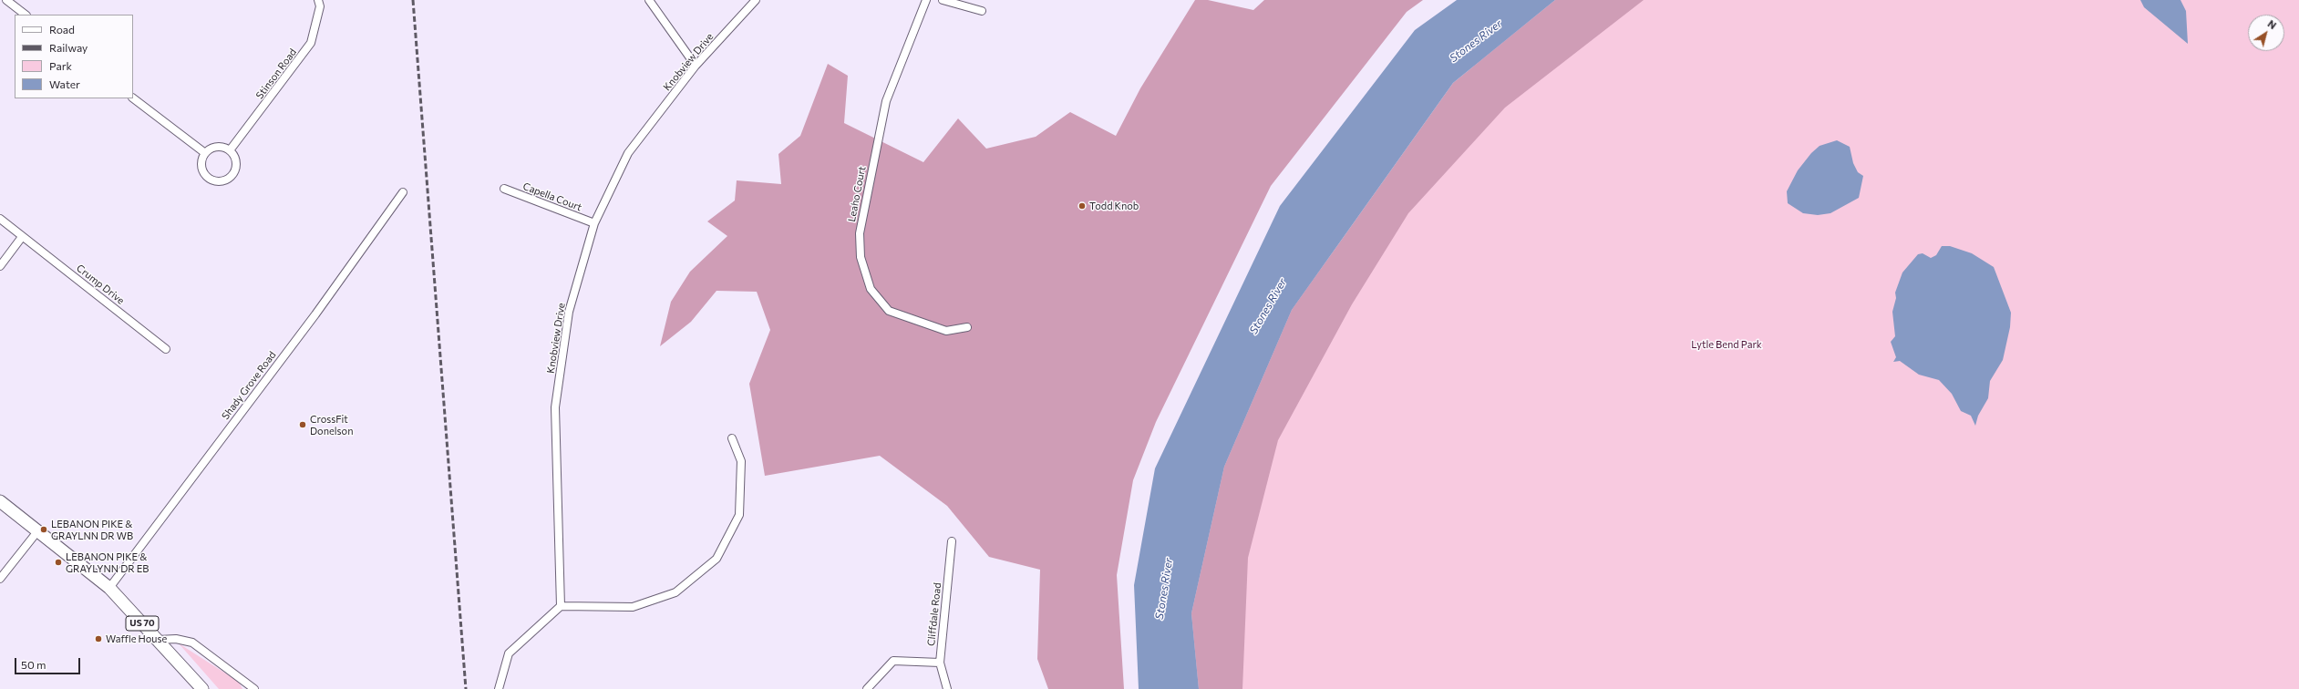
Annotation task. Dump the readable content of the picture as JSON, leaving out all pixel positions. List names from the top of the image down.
{
  "streets": {
    "main road": ["US 70"],
    "street": [
      "Knobview Drive",
      "Stinson Road",
      "Leaho Court",
      "Capella Court",
      "Crump Drive",
      "Shady Grove Road",
      "Cliffdale Road"
    ]
  },
  "crossings": [
    ["Knobview Drive", "Capella Court"],
    ["Shady Grove Road", "US 70"]
  ],
  "water": ["Stones River"],
  "parks": ["Lytle Bend Park"],
  "places": [
    "Todd Knob",
    "CrossFit Donelson",
    "LEBANON PIKE & GRAYLNN DR WB",
    "LEBANON PIKE & GRAYLYNN DR EB",
    "Waffle House"
  ],
  "legend": [
    "Road",
    "Railway",
    "Park",
    "Water"
  ],
  "scale_bar": "50 m",
  "north": "top right"
}
